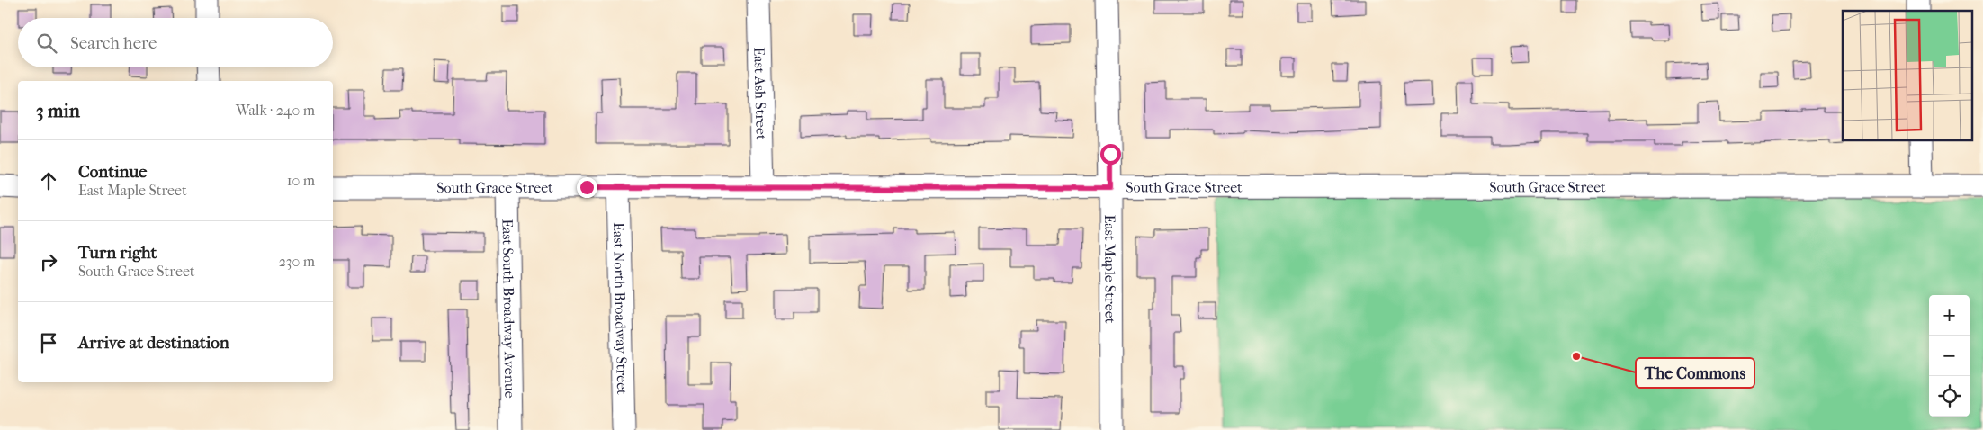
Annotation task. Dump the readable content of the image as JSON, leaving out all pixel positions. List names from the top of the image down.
{
  "streets": {
    "street": [
      "East Ash Street",
      "South Grace Street",
      "East Maple Street",
      "East South Broadway Avenue",
      "East North Broadway Street"
    ]
  },
  "crossings": [
    ["East Ash Street", "South Grace Street"],
    ["South Grace Street", "East Maple Street"],
    ["South Grace Street", "East South Broadway Avenue"],
    ["South Grace Street", "East North Broadway Street"]
  ],
  "places": ["The Commons"],
  "page": {
    "search": "Search here",
    "heading": ["3 min", "Walk · 240 m"],
    "list": [
      ["Continue", "East Maple Street", "10 m"],
      ["Turn right", "South Grace Street", "230 m"],
      "Arrive at destination"
    ],
    "map_buttons": ["+", "−"]
  }
}
